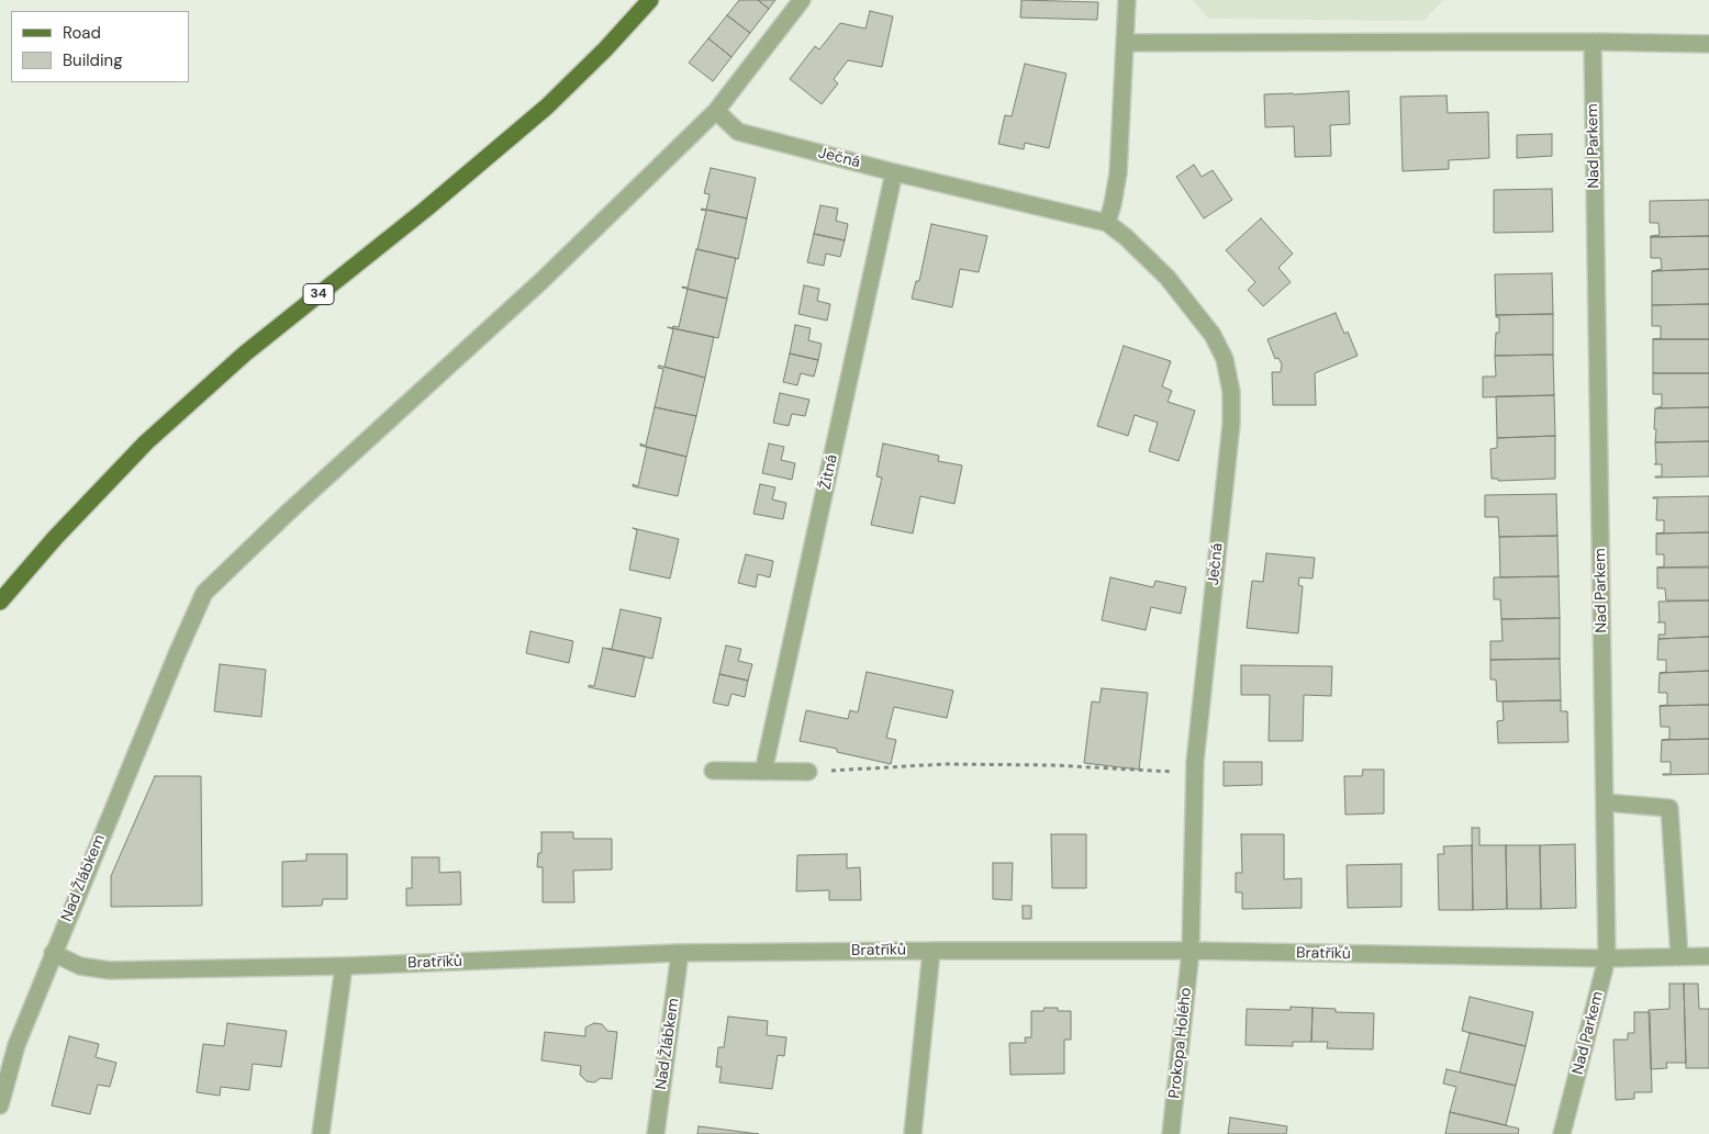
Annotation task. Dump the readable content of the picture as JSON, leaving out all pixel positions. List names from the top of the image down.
{
  "streets": {
    "main road": ["34"],
    "street": [
      "Nad Parkem",
      "Ječná",
      "Žitná",
      "Nad Žlábkem",
      "Bratříků",
      "Prokopa Holého"
    ]
  },
  "crossings": [
    ["Nad Parkem", "Bratříků"],
    ["Ječná", "Žitná"],
    ["Ječná", "Nad Žlábkem"],
    ["Ječná", "Bratříků"],
    ["Ječná", "Prokopa Holého"],
    ["Nad Žlábkem", "Bratříků"],
    ["Bratříků", "Prokopa Holého"]
  ],
  "legend": ["Road", "Building"]
}
